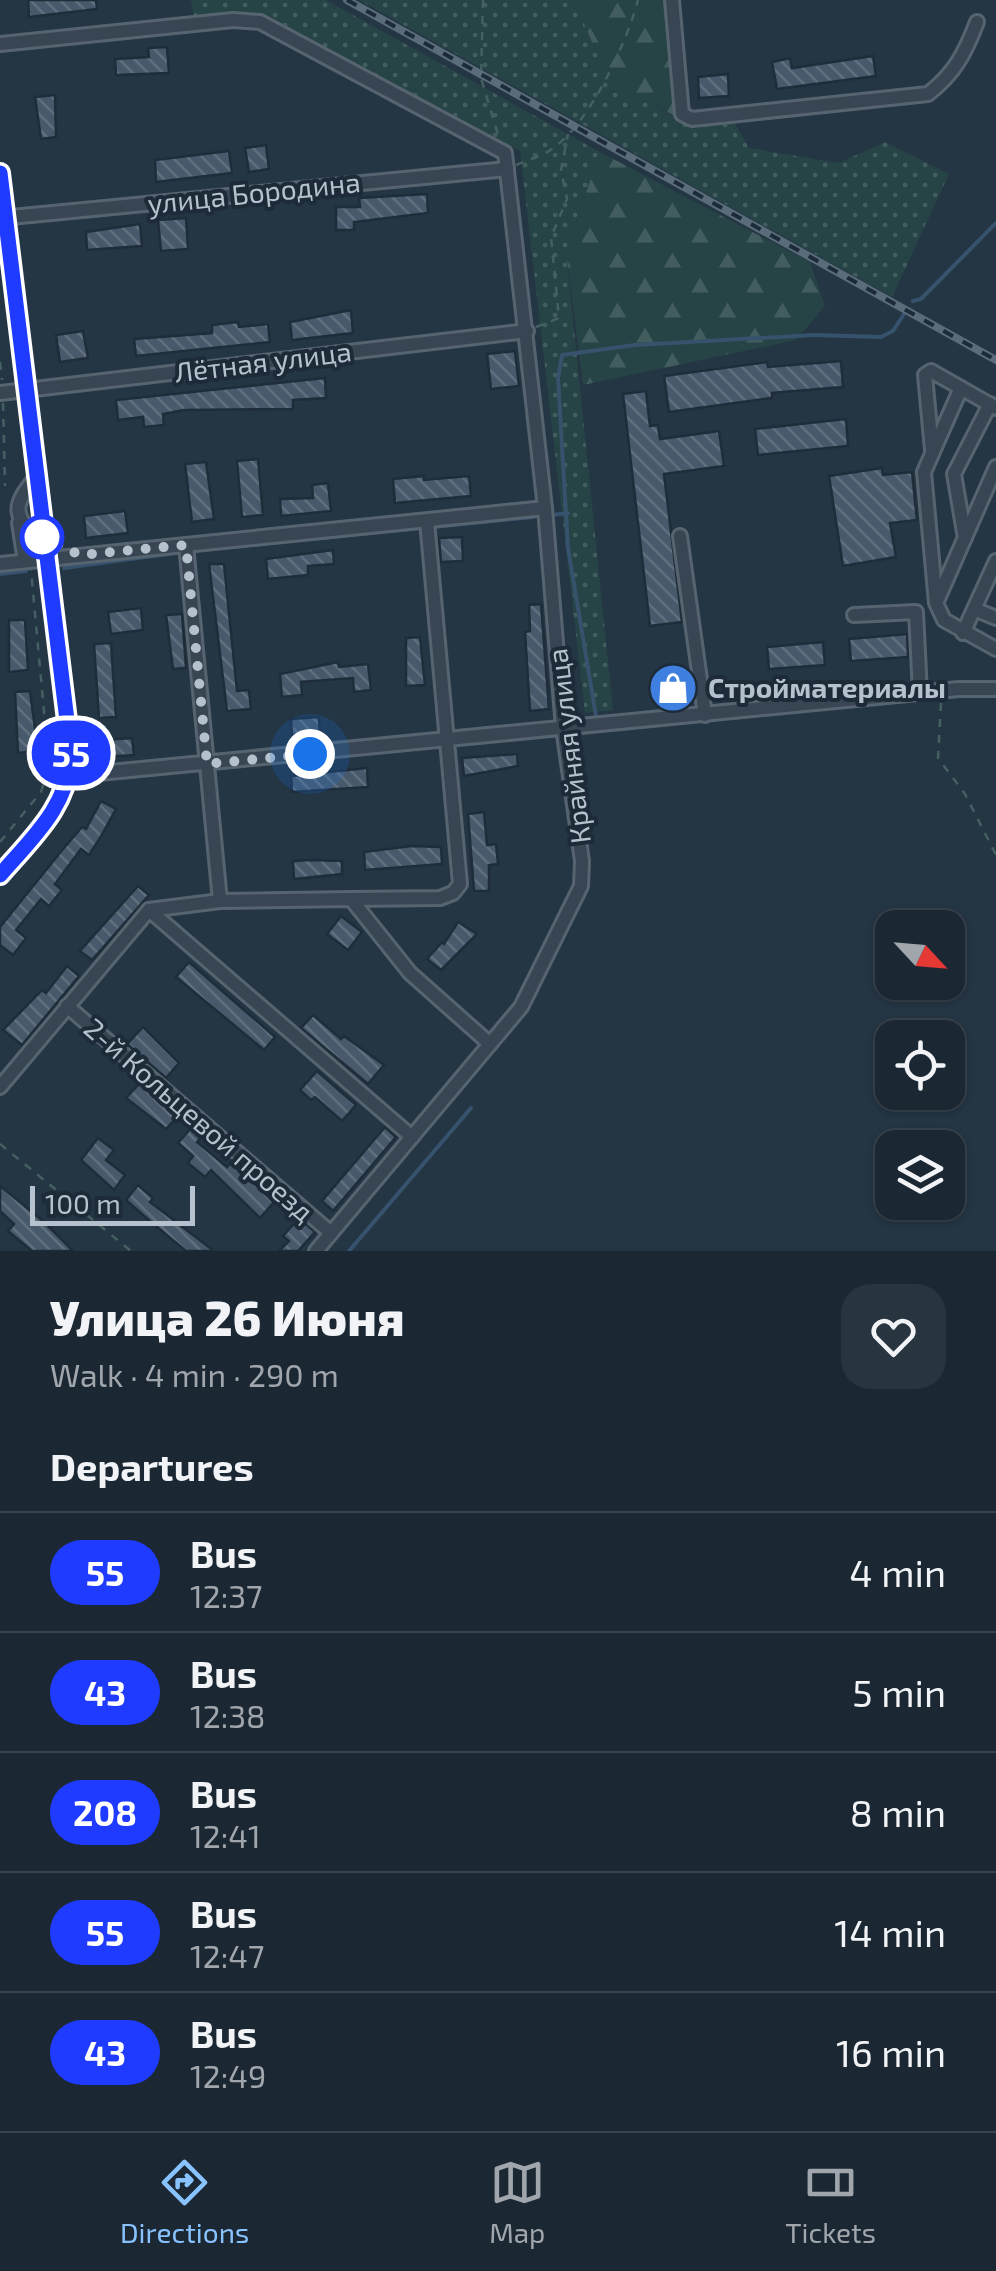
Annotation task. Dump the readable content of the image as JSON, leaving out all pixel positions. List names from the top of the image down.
{
  "streets": {
    "street": [
      "улица Бородина",
      "Лётная улица",
      "Крайняя улица",
      "2-й Кольцевой проезд"
    ]
  },
  "crossings": [
    ["улица Бородина", "Крайняя улица"],
    ["Лётная улица", "Крайняя улица"],
    ["Крайняя улица", "2-й Кольцевой проезд"]
  ],
  "places": {
    "shop": ["Стройматериалы"]
  },
  "lines": ["bus line 55"],
  "scale_bar": "100 m",
  "north": "bottom right",
  "page": {
    "on_map": "55",
    "scale": "100 m",
    "heading": [
      ["Улица 26 Июня", "Walk · 4 min · 290 m"],
      "Departures"
    ],
    "list": [
      {
        "mark": "55",
        "name": "Bus",
        "note": "12:37",
        "value": "4 min"
      },
      {
        "mark": "43",
        "name": "Bus",
        "note": "12:38",
        "value": "5 min"
      },
      {
        "mark": "208",
        "name": "Bus",
        "note": "12:41",
        "value": "8 min"
      },
      {
        "mark": "55",
        "name": "Bus",
        "note": "12:47",
        "value": "14 min"
      },
      {
        "mark": "43",
        "name": "Bus",
        "note": "12:49",
        "value": "16 min"
      }
    ],
    "tabs": ["Directions", "Map", "Tickets"]
  }
}
